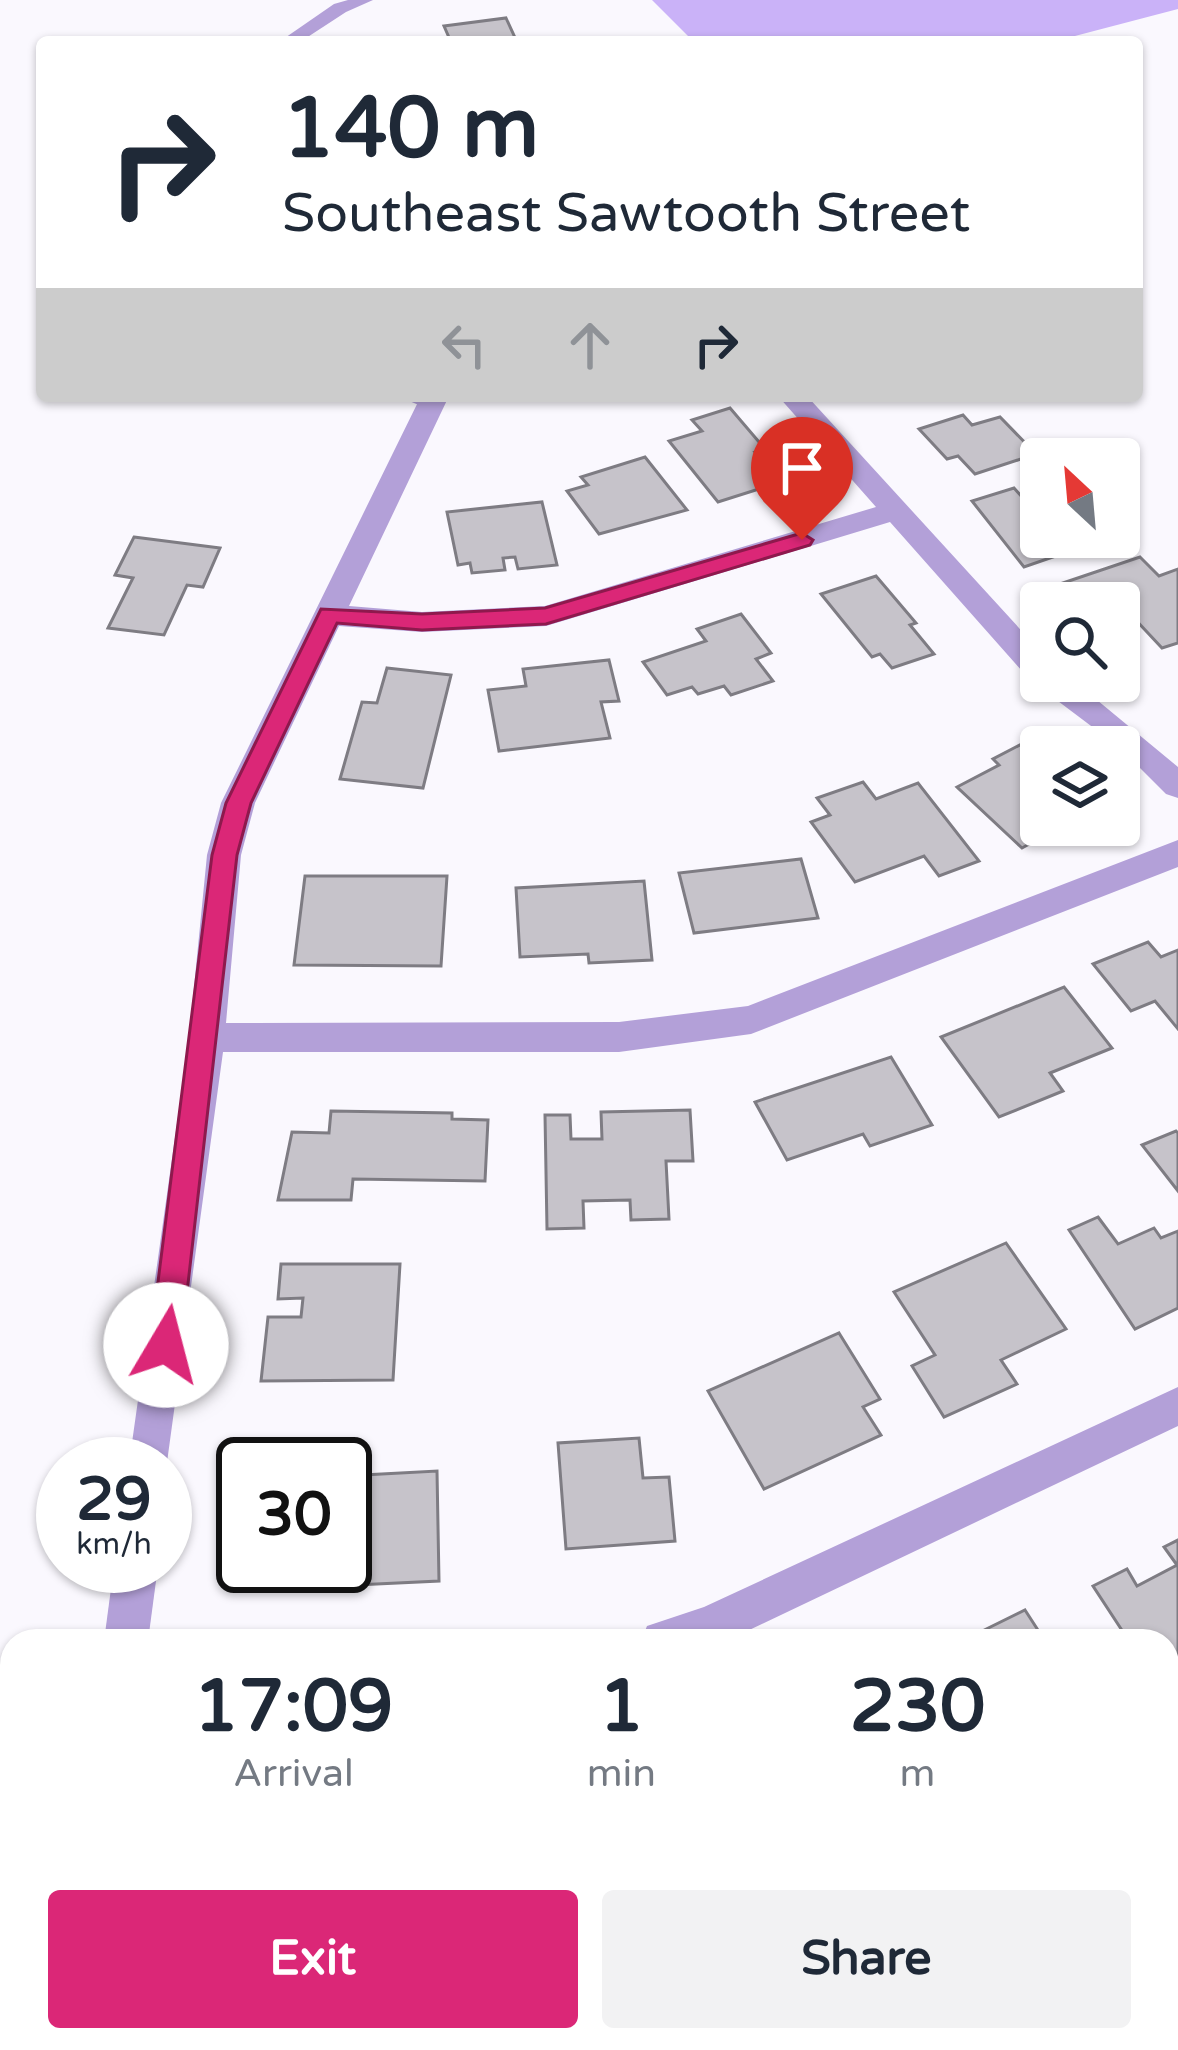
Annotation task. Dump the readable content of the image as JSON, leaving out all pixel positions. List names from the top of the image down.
{
  "north": "top left",
  "page": {
    "turn": ["140 m", "Southeast Sawtooth Street"],
    "speed": "29 km/h",
    "limit": "30",
    "eta": [
      "17:09",
      "Arrival",
      "1",
      "min",
      "230",
      "m"
    ],
    "buttons": ["Exit", "Share"]
  }
}
